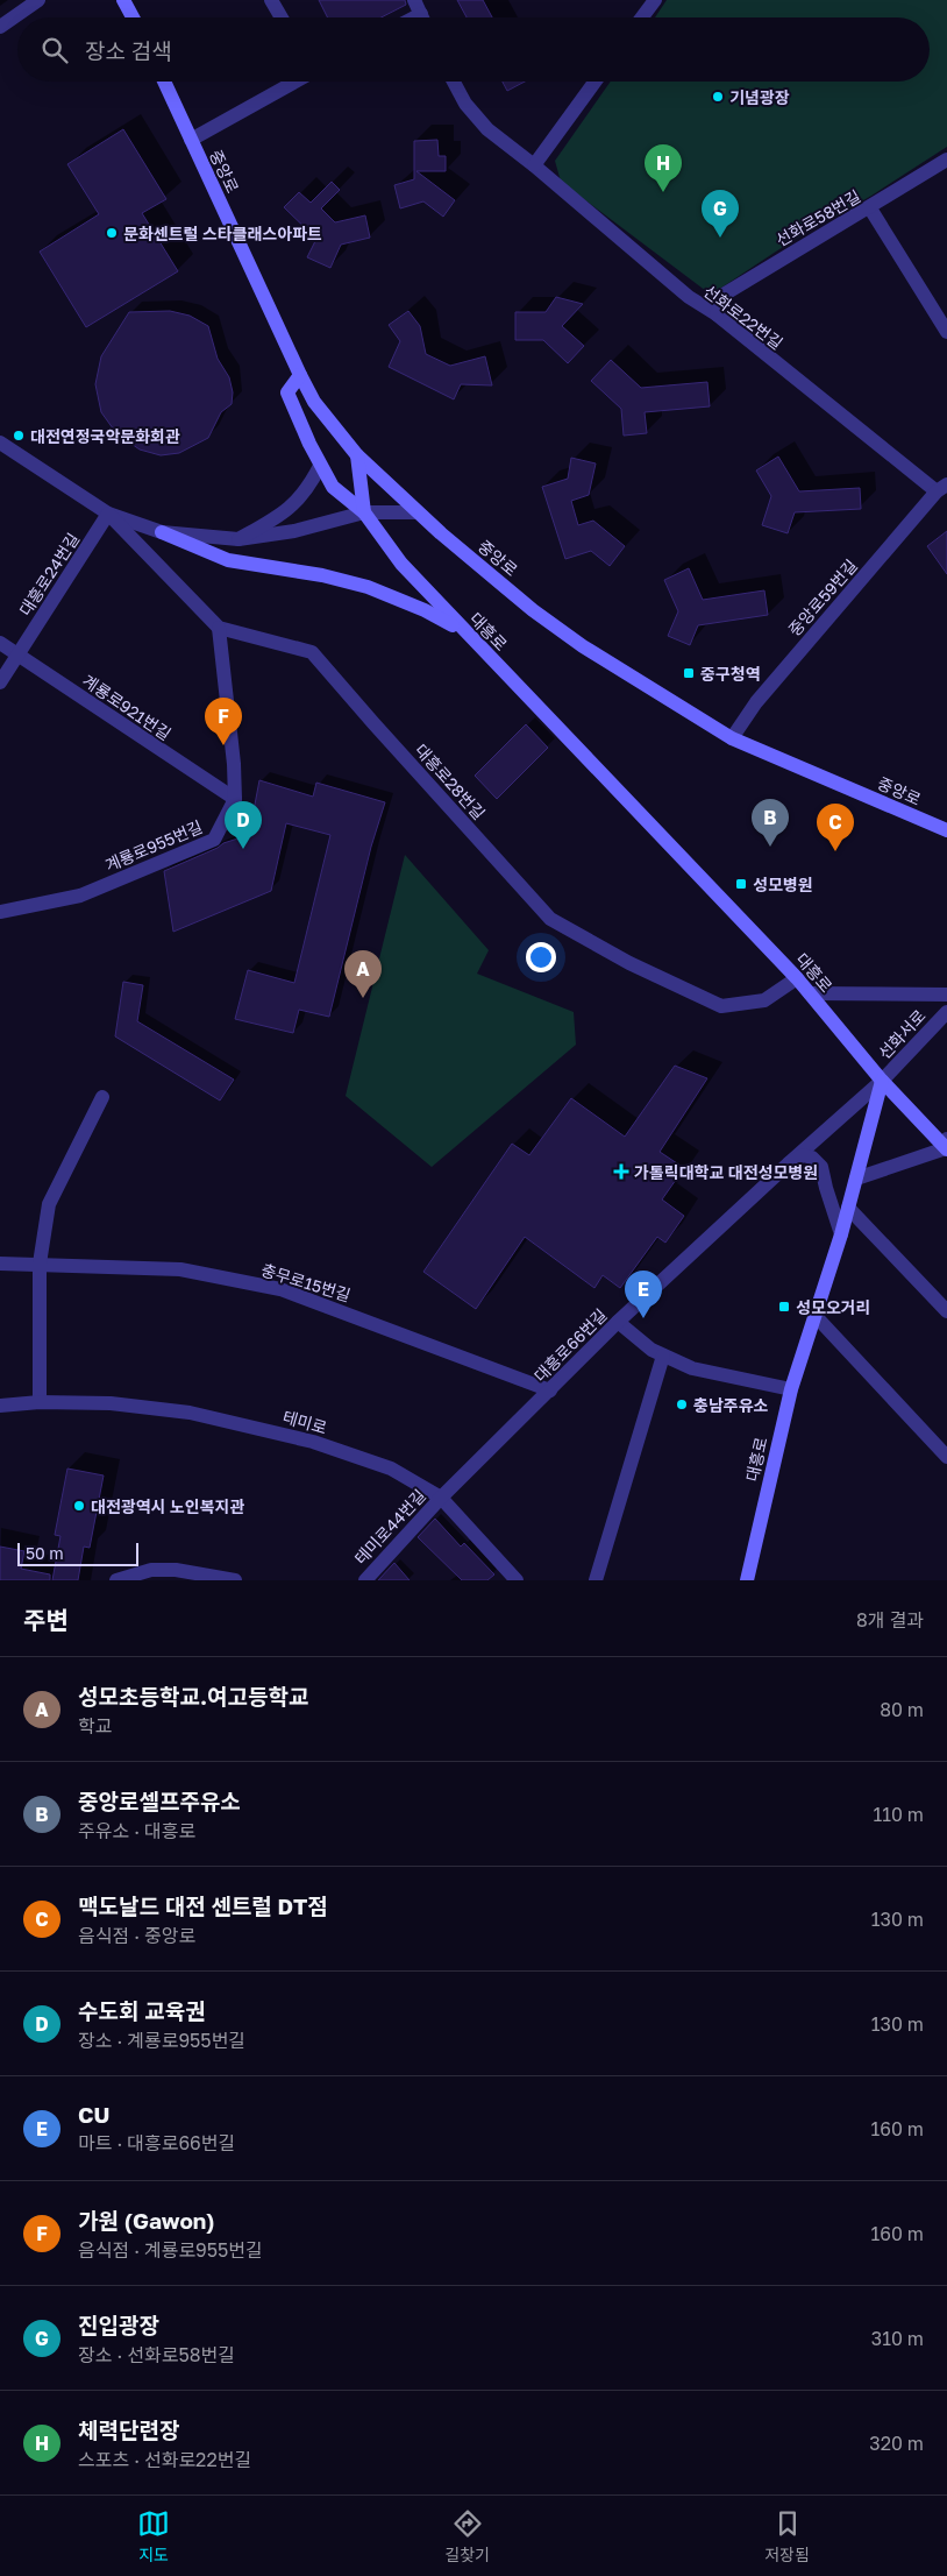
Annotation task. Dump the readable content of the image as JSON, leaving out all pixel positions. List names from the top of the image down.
{
  "streets": {
    "main road": ["중앙로", "대흥로"],
    "street": [
      "선화로58번길",
      "선화로22번길",
      "대흥로24번길",
      "중앙로59번길",
      "계룡로921번길",
      "대흥로28번길",
      "계룡로955번길",
      "선화서로",
      "충무로15번길",
      "대흥로66번길",
      "테미로",
      "테미로44번길"
    ]
  },
  "crossings": [
    ["중앙로", "중앙로59번길"],
    ["중앙로", "대흥로"],
    ["선화로58번길", "선화로22번길"],
    ["선화로22번길", "중앙로59번길"],
    ["대흥로24번길", "계룡로921번길"],
    ["대흥로", "대흥로28번길"],
    ["대흥로", "선화서로"],
    ["대흥로", "대흥로66번길"],
    ["계룡로921번길", "계룡로955번길"],
    ["대흥로28번길", "계룡로955번길"],
    ["선화서로", "대흥로66번길"],
    ["충무로15번길", "대흥로66번길"],
    ["대흥로66번길", "테미로"],
    ["대흥로66번길", "테미로44번길"],
    ["테미로", "테미로44번길"]
  ],
  "places": {
    "other": [
      "기념광장",
      "문화센트럴 스타클래스아파트",
      "대전연정국악문화회관",
      "충남주유소",
      "대전광역시 노인복지관"
    ],
    "transit": ["중구청역", "성모병원", "성모오거리"],
    "health": ["가톨릭대학교 대전성모병원"]
  },
  "scale_bar": "50 m",
  "page": {
    "search": "장소 검색",
    "pins": [
      "H",
      "G",
      "F",
      "B",
      "D",
      "C",
      "A",
      "E"
    ],
    "scale": "50 m",
    "heading": ["주변", "8개 결과"],
    "list": [
      {
        "mark": "A",
        "name": "성모초등학교.여고등학교",
        "note": "학교",
        "value": "80 m"
      },
      {
        "mark": "B",
        "name": "중앙로셀프주유소",
        "note": "주유소 · 대흥로",
        "value": "110 m"
      },
      {
        "mark": "C",
        "name": "맥도날드 대전 센트럴 DT점",
        "note": "음식점 · 중앙로",
        "value": "130 m"
      },
      {
        "mark": "D",
        "name": "수도회 교육권",
        "note": "장소 · 계룡로955번길",
        "value": "130 m"
      },
      {
        "mark": "E",
        "name": "CU",
        "note": "마트 · 대흥로66번길",
        "value": "160 m"
      },
      {
        "mark": "F",
        "name": "가원 (Gawon)",
        "note": "음식점 · 계룡로955번길",
        "value": "160 m"
      },
      {
        "mark": "G",
        "name": "진입광장",
        "note": "장소 · 선화로58번길",
        "value": "310 m"
      },
      {
        "mark": "H",
        "name": "체력단련장",
        "note": "스포츠 · 선화로22번길",
        "value": "320 m"
      }
    ],
    "nav": ["지도", "길찾기", "저장됨"]
  }
}
